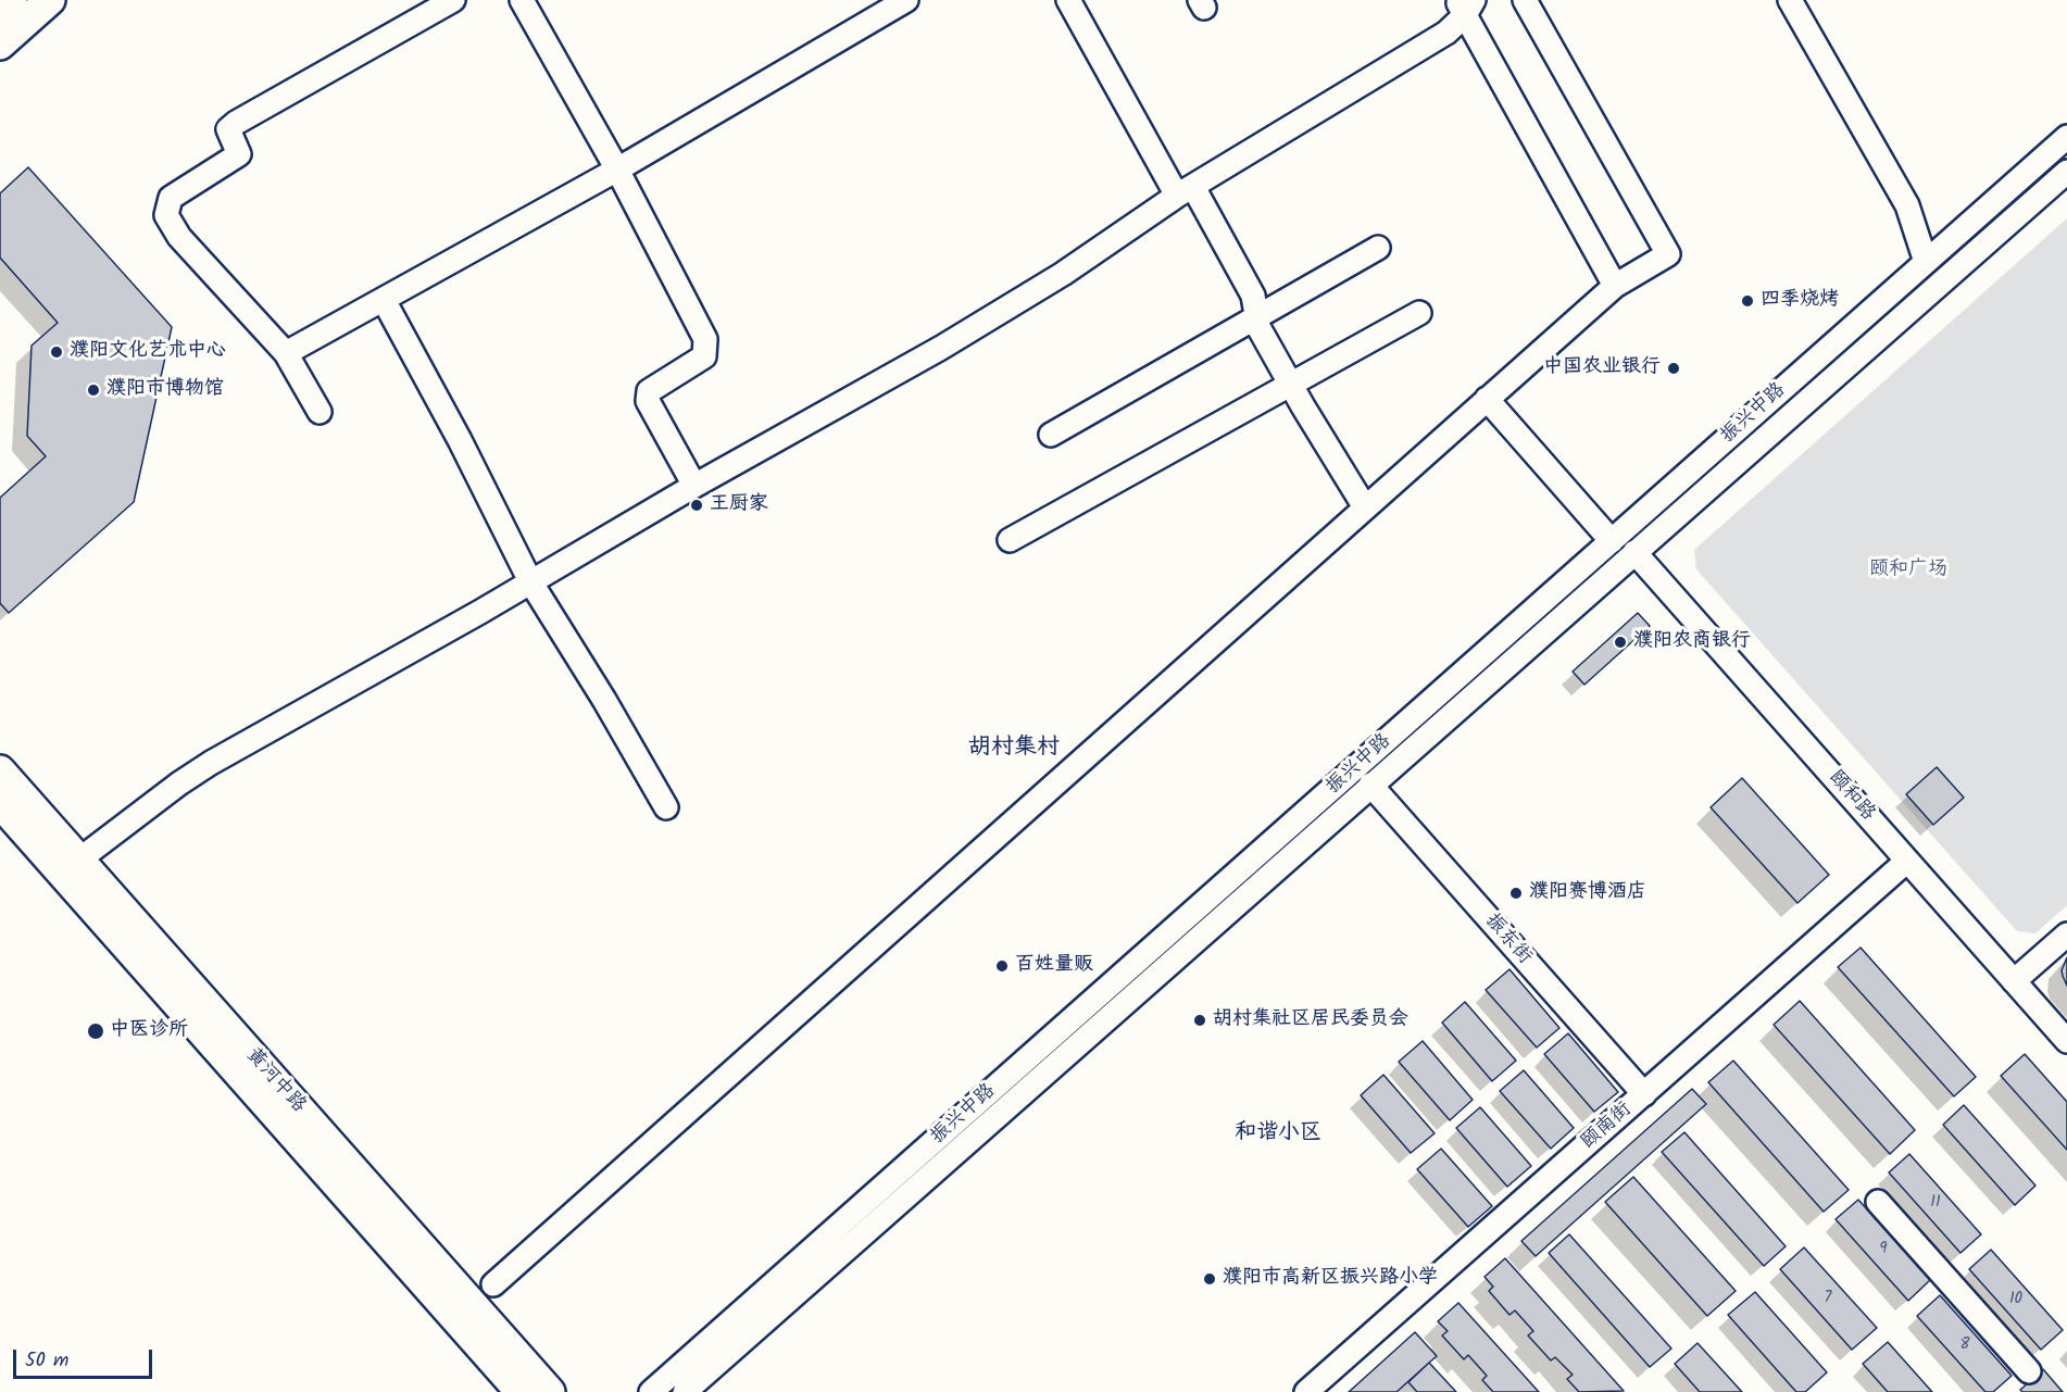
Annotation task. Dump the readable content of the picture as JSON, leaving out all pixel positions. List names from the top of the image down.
{
  "streets": {
    "main road": ["黄河中路"],
    "street": [
      "振兴中路",
      "颐和路",
      "振东街",
      "颐南街"
    ]
  },
  "crossings": [
    ["振兴中路", "颐和路"],
    ["振兴中路", "振东街"],
    ["颐和路", "颐南街"],
    ["振东街", "颐南街"]
  ],
  "districts": ["胡村集村", "和谐小区"],
  "parks": ["颐和广场"],
  "places": [
    "四季烧烤",
    "濮阳文化艺术中心",
    "中国农业银行",
    "濮阳市博物馆",
    "王厨家",
    "濮阳农商银行",
    "濮阳赛博酒店",
    "百姓量贩",
    "胡村集社区居民委员会",
    "中医诊所",
    "濮阳市高新区振兴路小学"
  ],
  "house_numbers": [
    "11",
    "9",
    "7",
    "10",
    "8"
  ],
  "scale_bar": "50 m"
}
